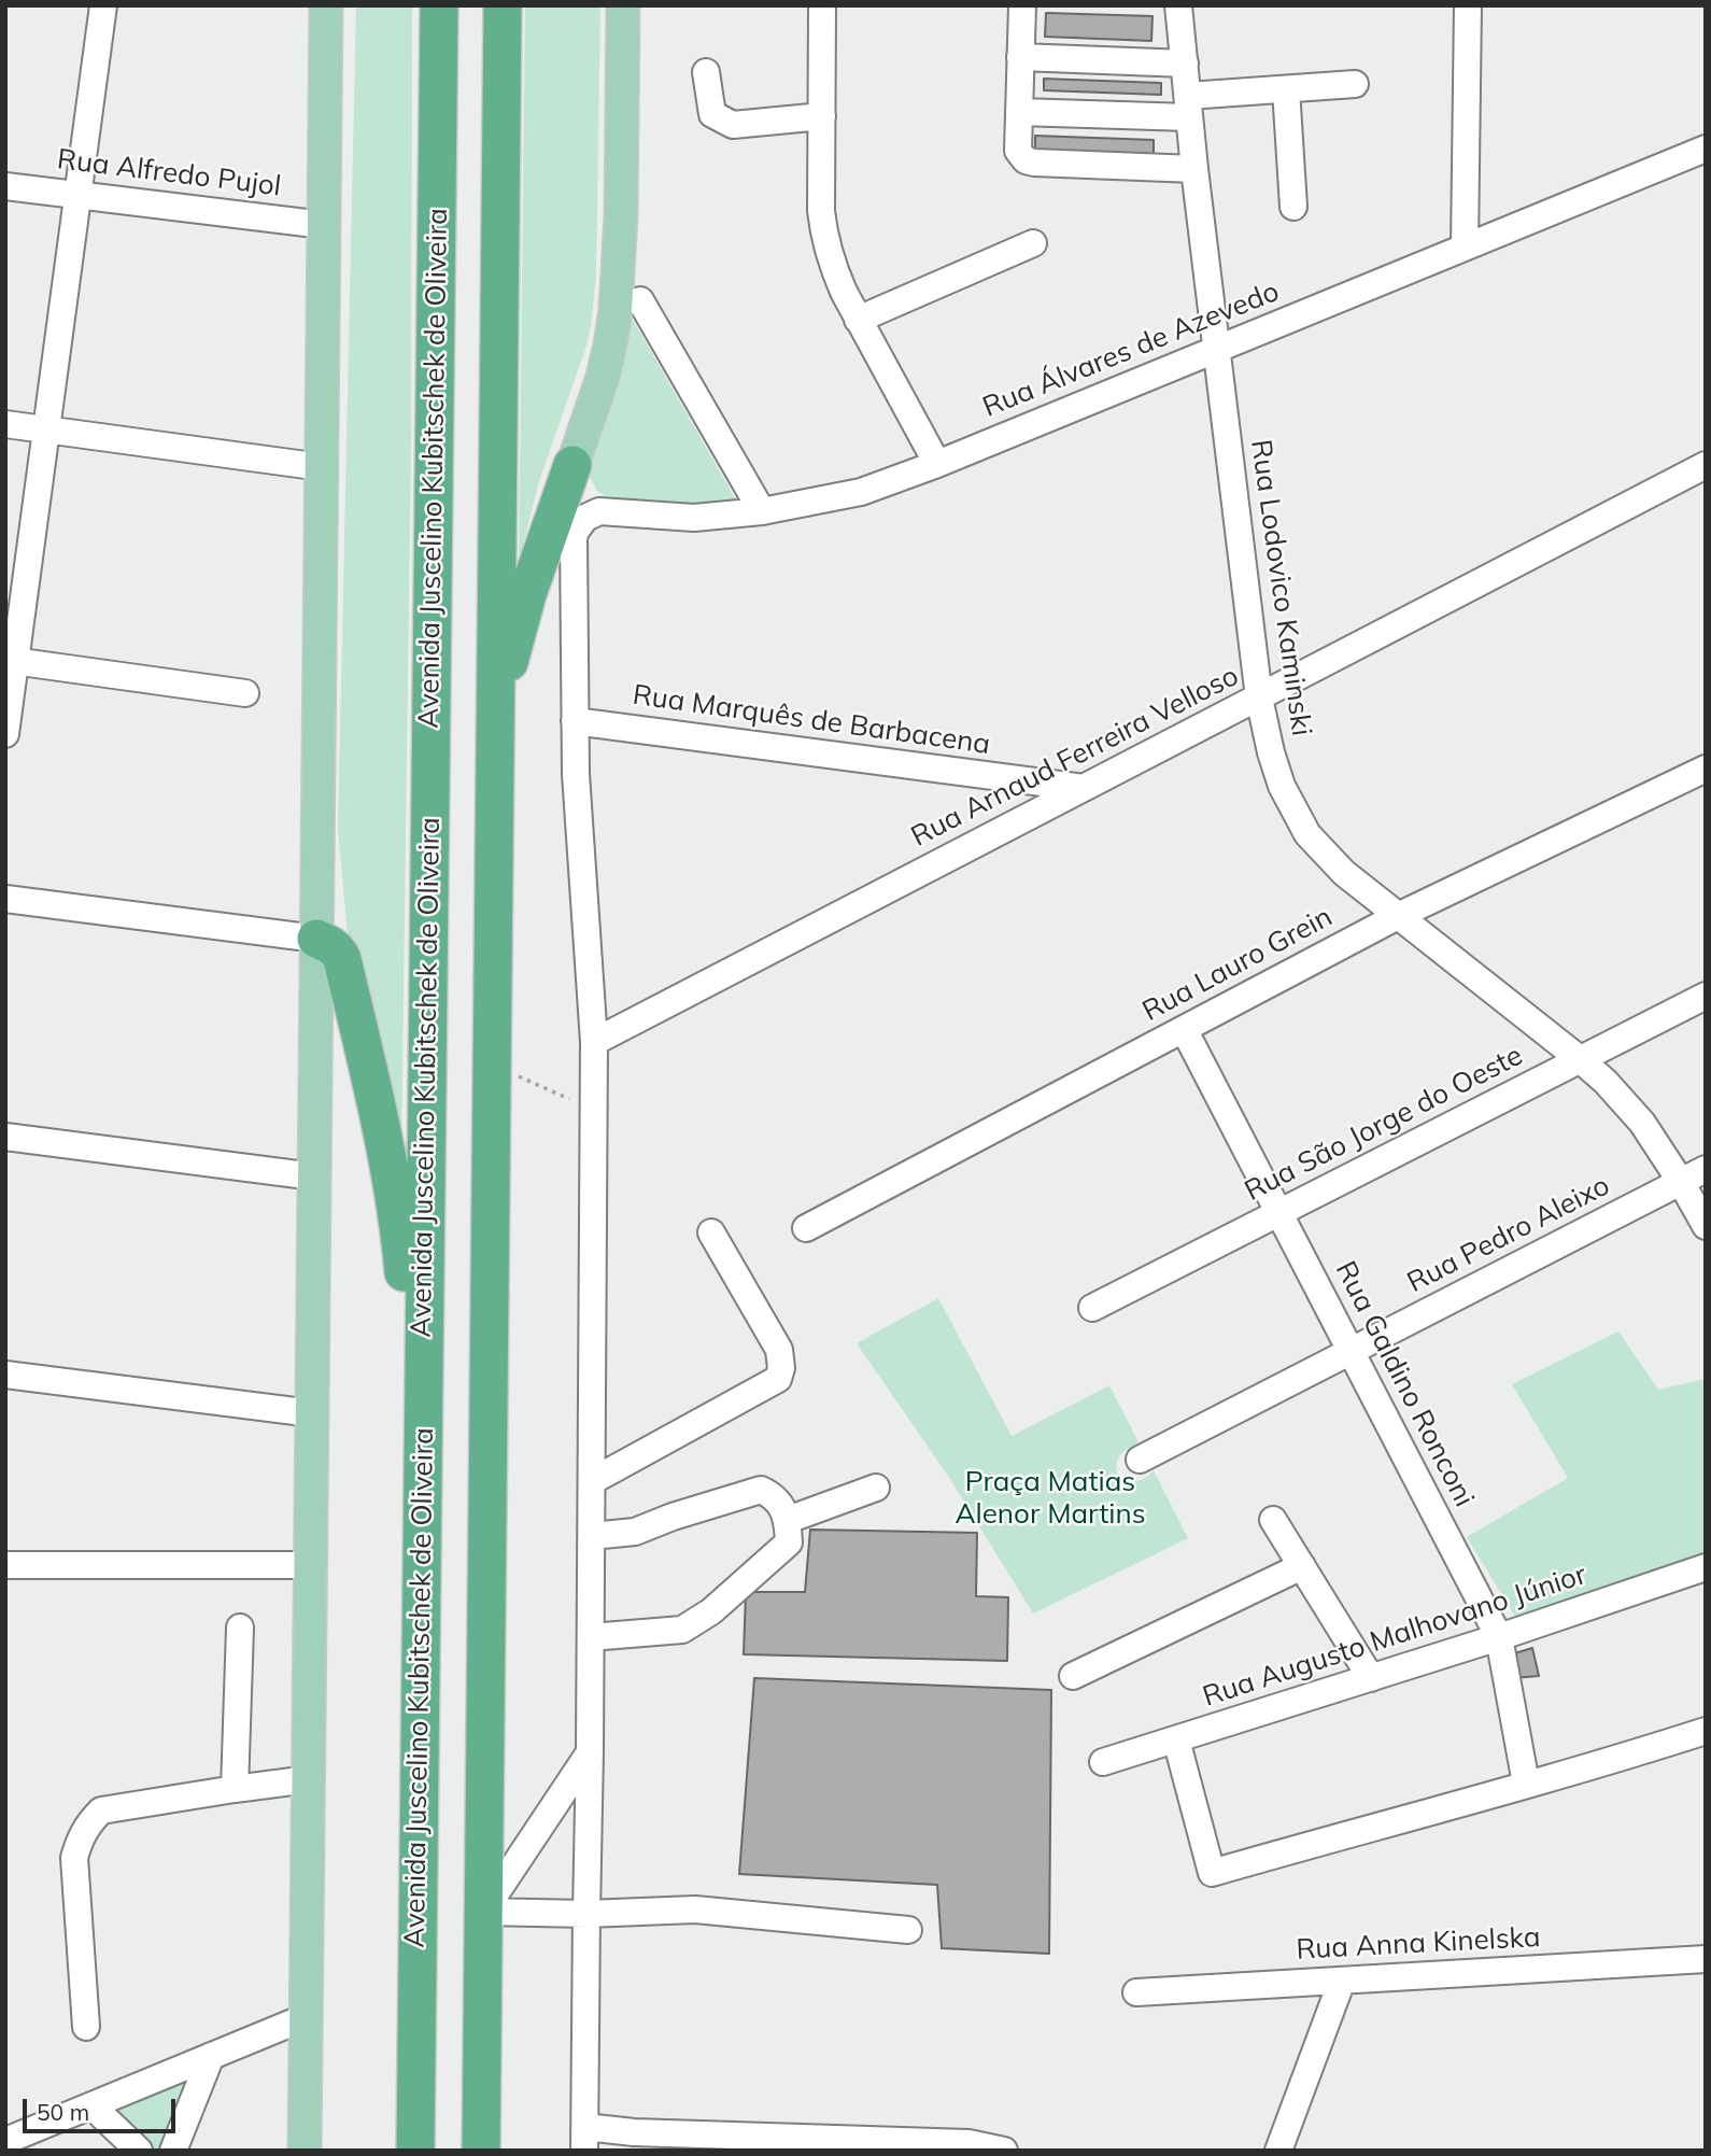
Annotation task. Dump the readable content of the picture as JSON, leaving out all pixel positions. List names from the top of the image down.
{
  "streets": {
    "highway": ["Avenida Juscelino Kubitschek de Oliveira"],
    "street": [
      "Rua Alfredo Pujol",
      "Rua Álvares de Azevedo",
      "Rua Lodovico Kaminski",
      "Rua Marquês de Barbacena",
      "Rua Arnaud Ferreira Velloso",
      "Rua Lauro Grein",
      "Rua São Jorge do Oeste",
      "Rua Pedro Aleixo",
      "Rua Galdino Ronconi",
      "Rua Augusto Malhovano Júnior",
      "Rua Anna Kinelska"
    ]
  },
  "crossings": [
    ["Rua Álvares de Azevedo", "Rua Lodovico Kaminski"],
    ["Rua Álvares de Azevedo", "Rua Marquês de Barbacena"],
    ["Rua Lodovico Kaminski", "Rua Arnaud Ferreira Velloso"],
    ["Rua Lodovico Kaminski", "Rua Lauro Grein"],
    ["Rua Lodovico Kaminski", "Rua São Jorge do Oeste"],
    ["Rua Lodovico Kaminski", "Rua Pedro Aleixo"],
    ["Rua Marquês de Barbacena", "Rua Arnaud Ferreira Velloso"],
    ["Rua Lauro Grein", "Rua Galdino Ronconi"],
    ["Rua São Jorge do Oeste", "Rua Galdino Ronconi"],
    ["Rua Pedro Aleixo", "Rua Galdino Ronconi"],
    ["Rua Galdino Ronconi", "Rua Augusto Malhovano Júnior"]
  ],
  "parks": ["Praça Matias Alenor Martins"],
  "scale_bar": "50 m"
}
